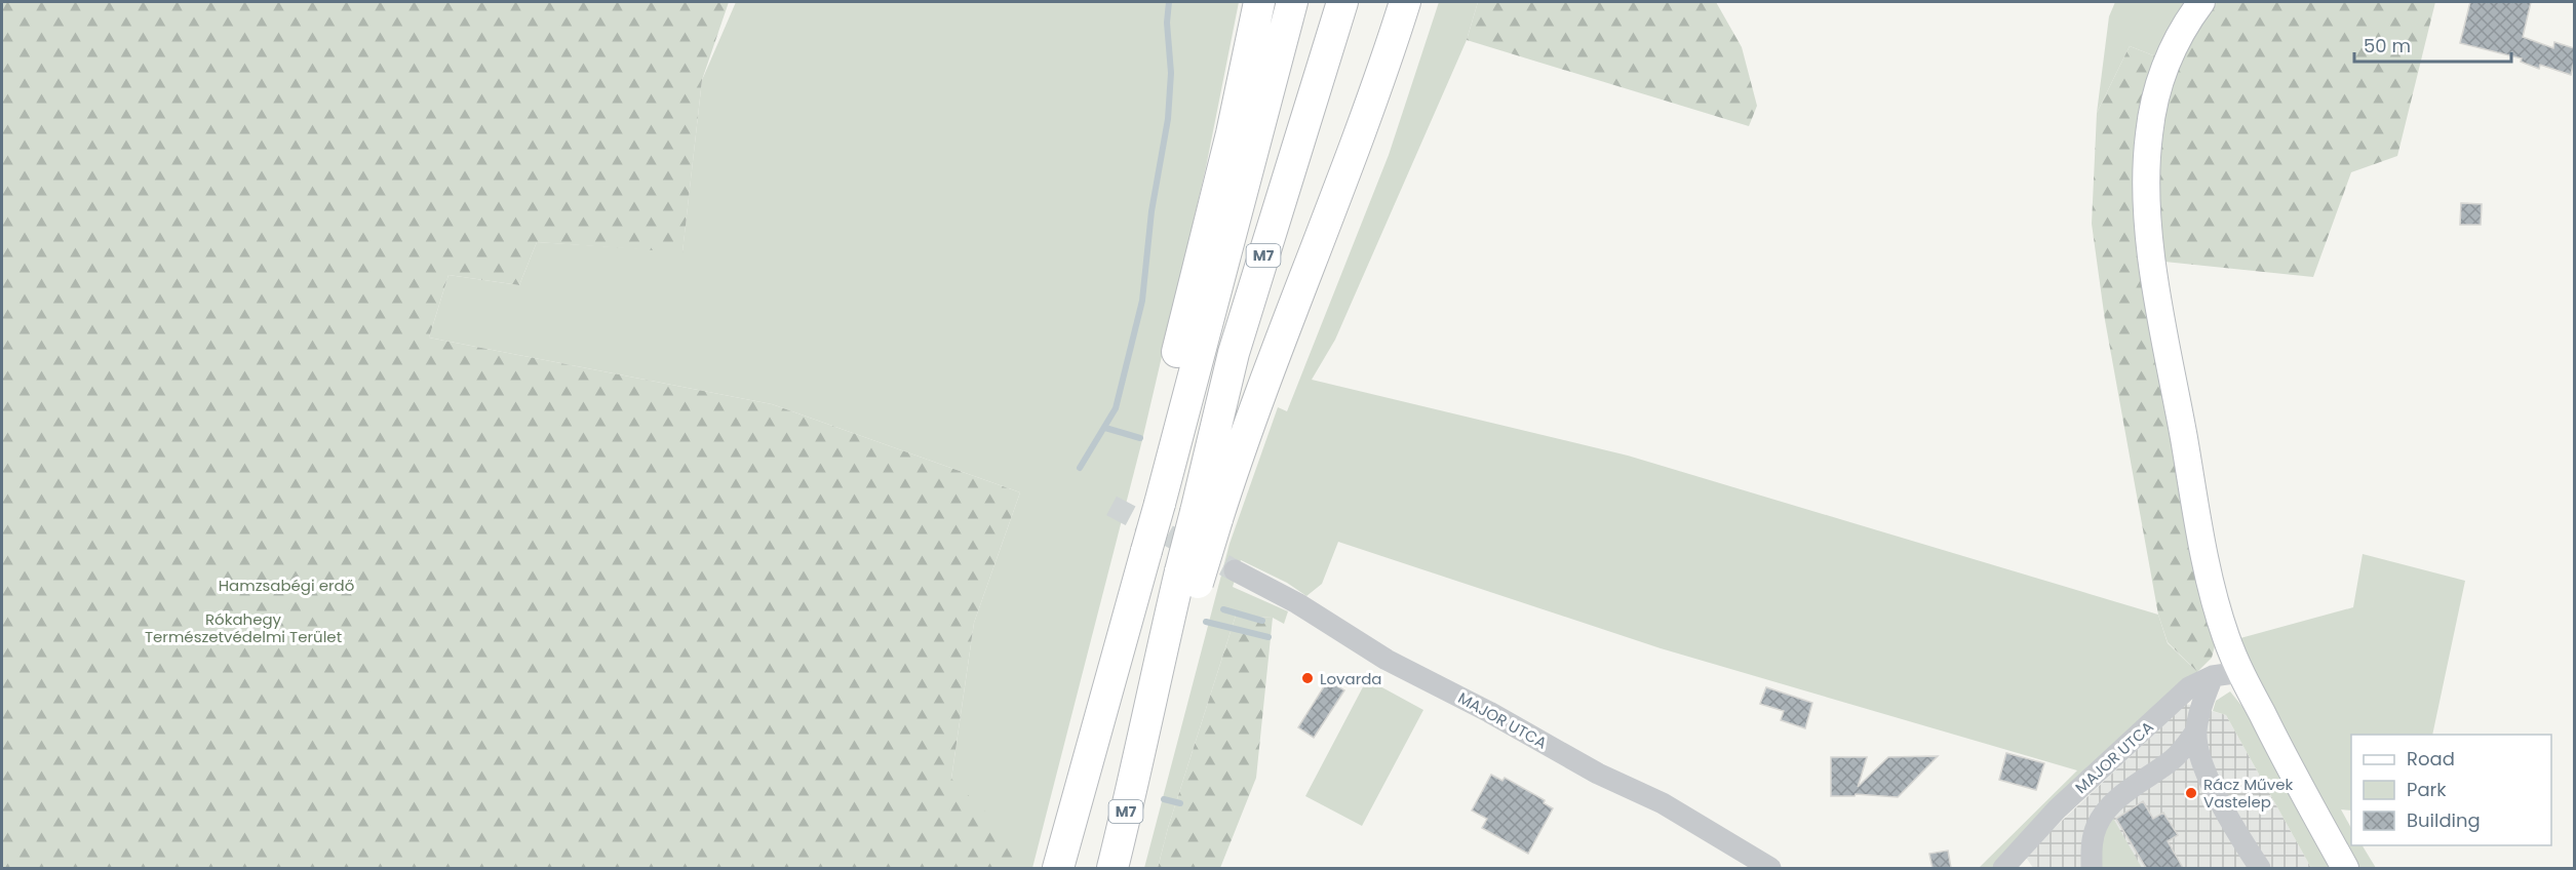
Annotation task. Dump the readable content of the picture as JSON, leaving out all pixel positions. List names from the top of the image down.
{
  "streets": {
    "highway": ["M7"],
    "street": ["MAJOR UTCA"]
  },
  "parks": ["Hamzsabégi erdő", "Rókahegy Természetvédelmi Terület"],
  "places": ["Lovarda", "Rácz Művek Vastelep"],
  "legend": ["Road", "Park", "Building"],
  "scale_bar": "50 m"
}
